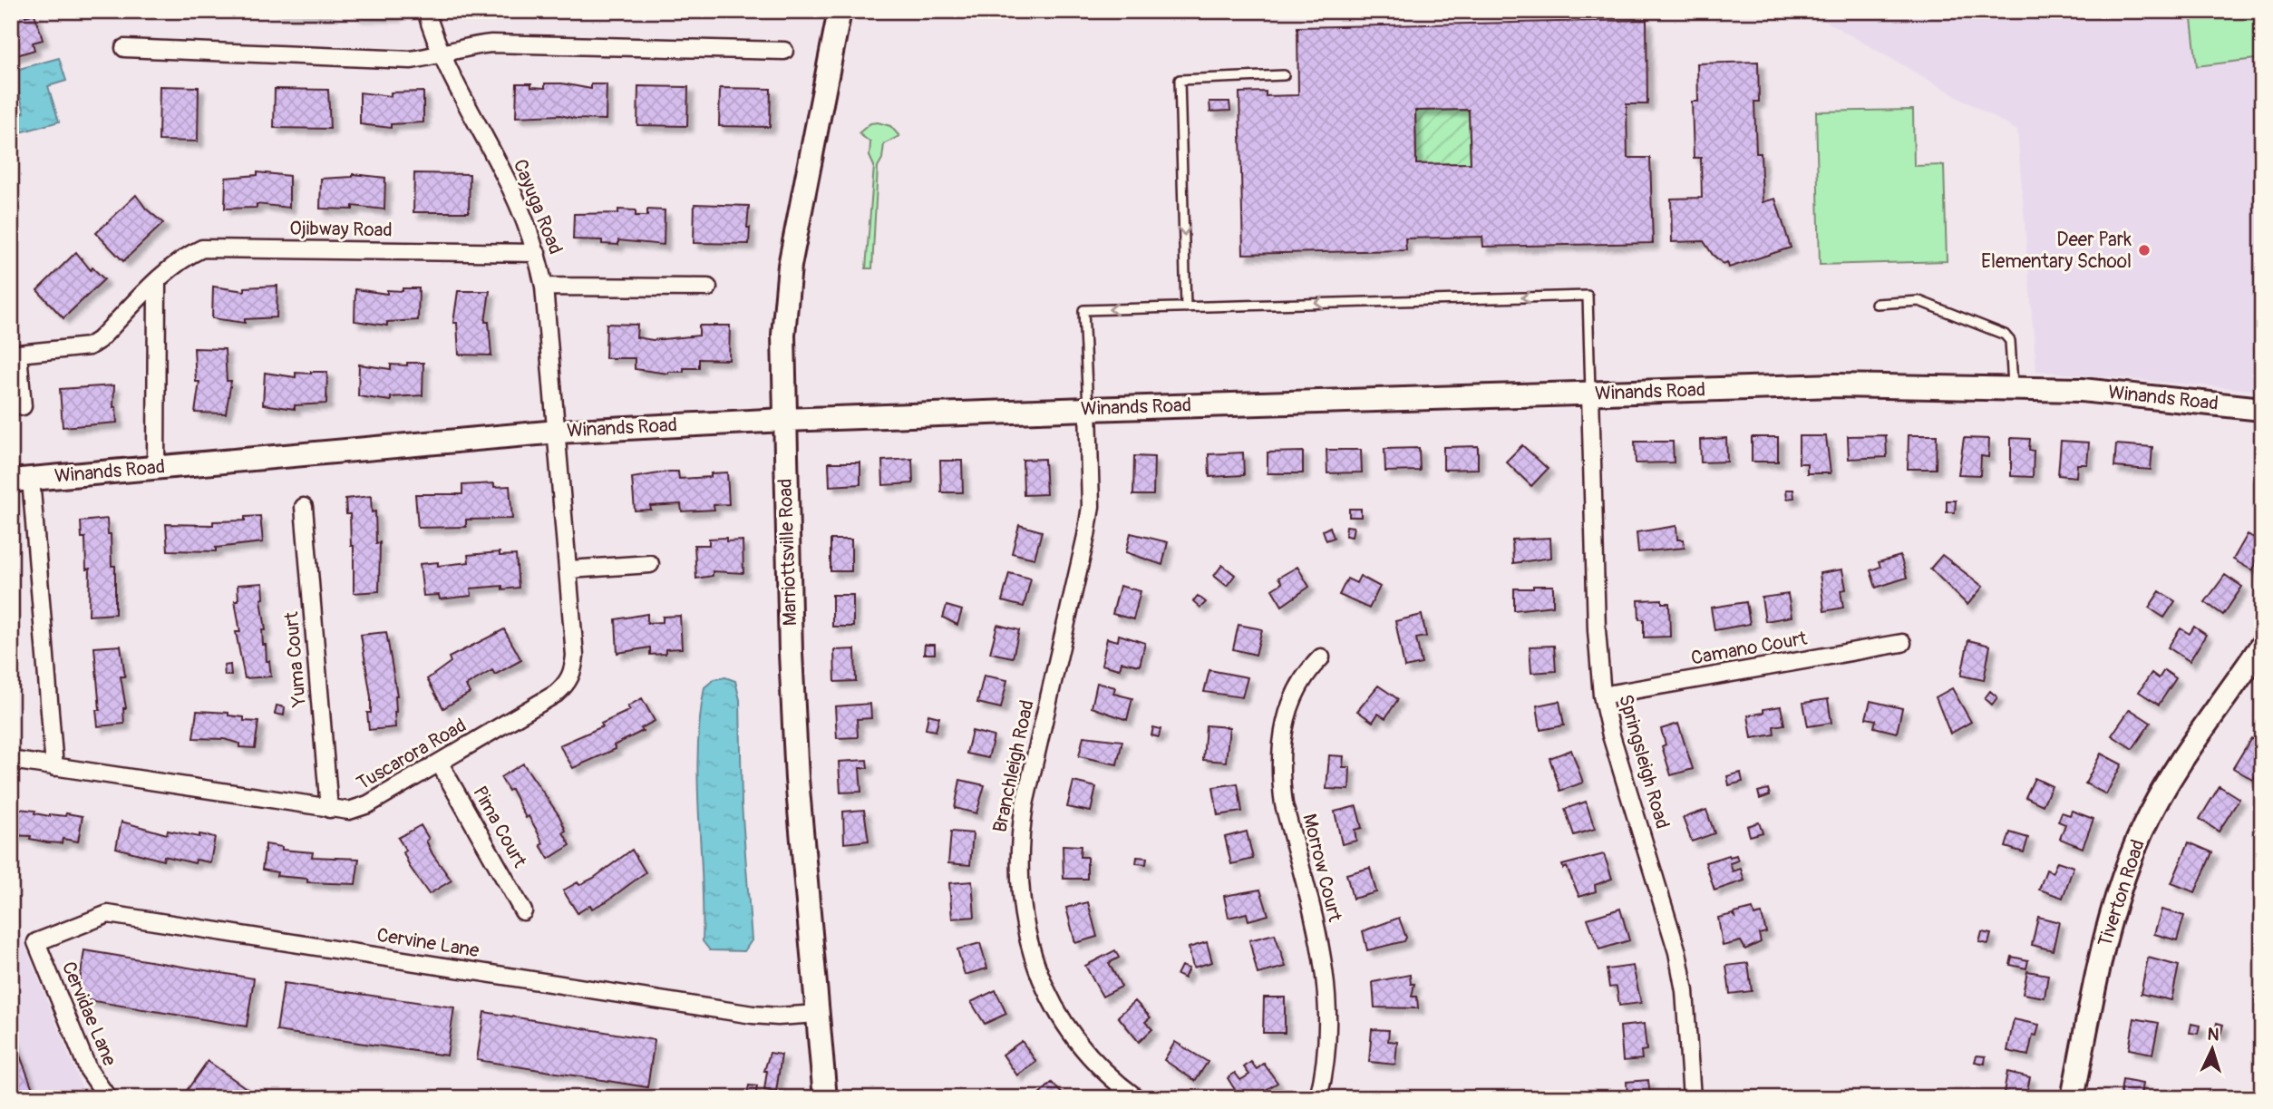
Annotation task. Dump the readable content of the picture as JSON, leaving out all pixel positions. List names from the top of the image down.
{
  "streets": {
    "street": [
      "Cayuga Road",
      "Ojibway Road",
      "Winands Road",
      "Marriottsville Road",
      "Camano Court",
      "Yuma Court",
      "Tuscarora Road",
      "Springsleigh Road",
      "Branchleigh Road",
      "Pima Court",
      "Morrow Court",
      "Tiverton Road",
      "Cervine Lane",
      "Cervidae Lane"
    ]
  },
  "crossings": [
    ["Cayuga Road", "Ojibway Road"],
    ["Cayuga Road", "Winands Road"],
    ["Cayuga Road", "Tuscarora Road"],
    ["Winands Road", "Marriottsville Road"],
    ["Winands Road", "Tuscarora Road"],
    ["Winands Road", "Springsleigh Road"],
    ["Winands Road", "Branchleigh Road"],
    ["Marriottsville Road", "Cervine Lane"],
    ["Camano Court", "Springsleigh Road"],
    ["Yuma Court", "Tuscarora Road"],
    ["Tuscarora Road", "Pima Court"],
    ["Cervine Lane", "Cervidae Lane"]
  ],
  "places": ["Deer Park Elementary School"],
  "north": "top"
}
